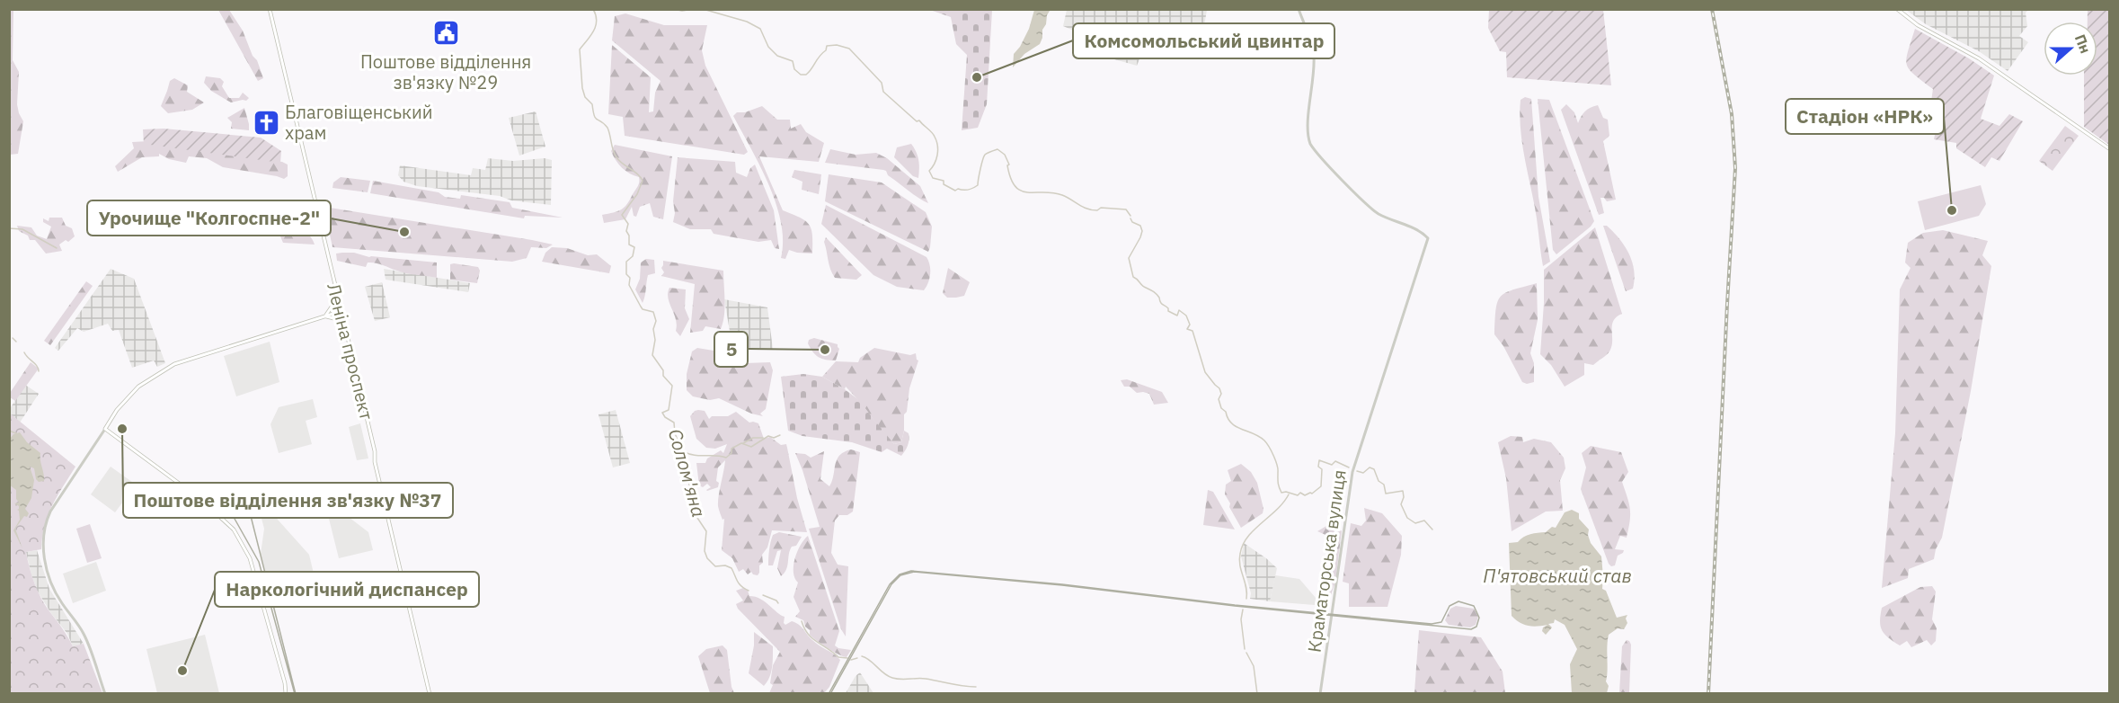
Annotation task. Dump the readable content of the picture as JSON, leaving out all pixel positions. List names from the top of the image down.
{
  "streets": {
    "main road": ["Леніна проспект"],
    "street": ["Краматорська вулиця"]
  },
  "water": ["Солом'яна", "П'ятовський став"],
  "places": {
    "public building": ["Поштове відділення зв'язку №29"],
    "other": [
      "Комсомольський цвинтар",
      "Стадіон «НРК»",
      "Урочище \"Колгоспне-2\"",
      "5",
      "Поштове відділення зв'язку №37",
      "Наркологічний диспансер"
    ],
    "church": ["Благовіщенський храм"]
  },
  "north": "right"
}
